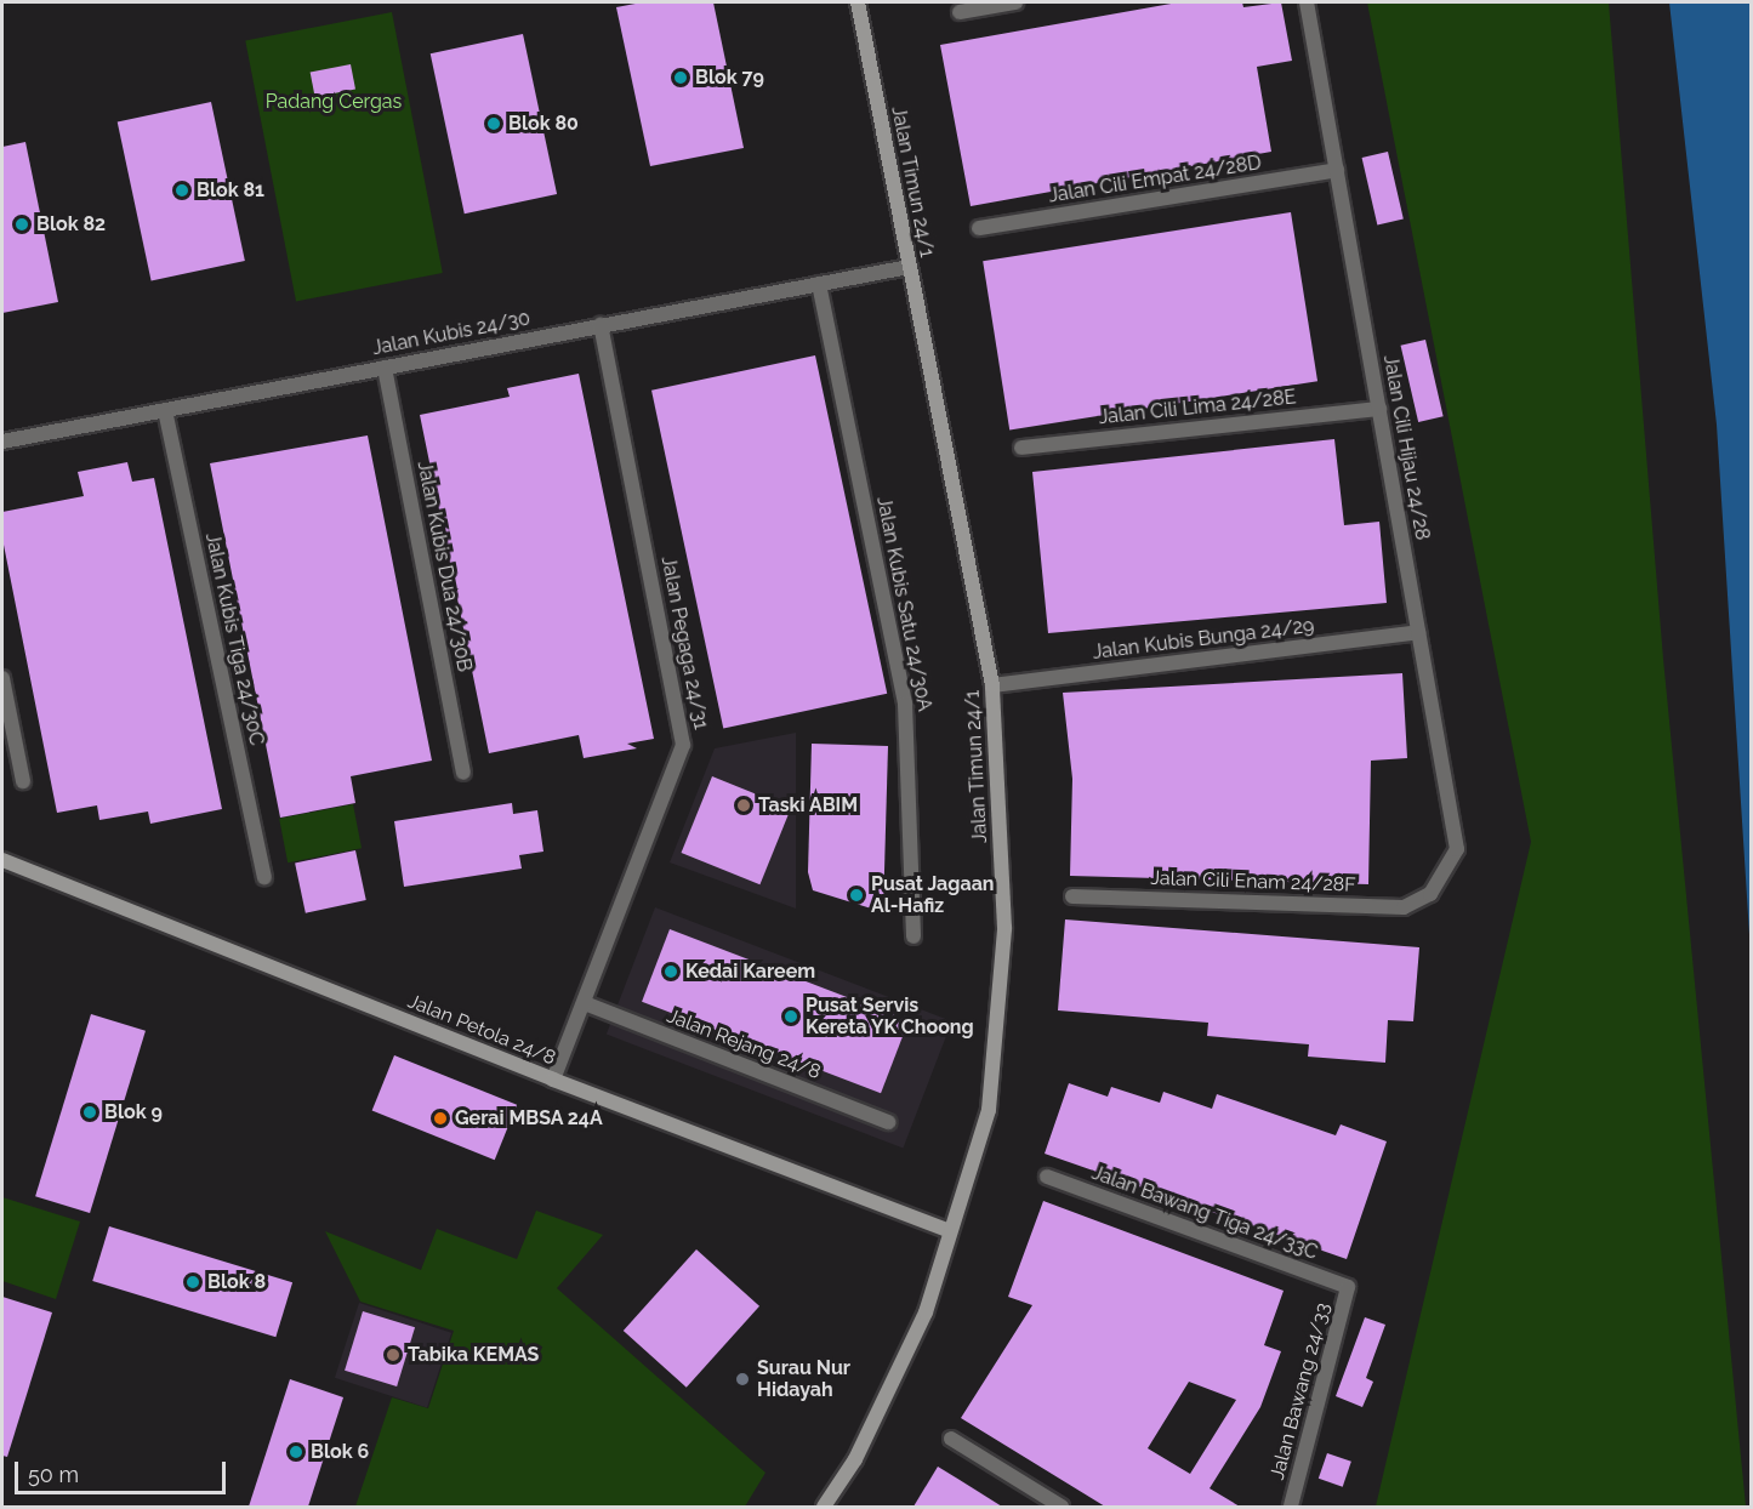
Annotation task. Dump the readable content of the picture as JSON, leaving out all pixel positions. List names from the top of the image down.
{
  "streets": {
    "street": [
      "Jalan Cili Empat 24/28D",
      "Jalan Timun 24/1",
      "Jalan Kubis 24/30",
      "Jalan Cili Lima 24/28E",
      "Jalan Cili Hijau 24/28",
      "Jalan Kubis Dua 24/30B",
      "Jalan Kubis Satu 24/30A",
      "Jalan Kubis Tiga 24/30C",
      "Jalan Kubis Bunga 24/29",
      "Jalan Pegaga 24/31",
      "Jalan Cili Enam 24/28F",
      "Jalan Petola 24/8",
      "Jalan Rejang 24/8",
      "Jalan Bawang Tiga 24/33C",
      "Jalan Bawang 24/33"
    ]
  },
  "crossings": [
    ["Jalan Cili Empat 24/28D", "Jalan Cili Hijau 24/28"],
    ["Jalan Timun 24/1", "Jalan Kubis 24/30"],
    ["Jalan Timun 24/1", "Jalan Kubis Bunga 24/29"],
    ["Jalan Timun 24/1", "Jalan Petola 24/8"],
    ["Jalan Kubis 24/30", "Jalan Kubis Dua 24/30B"],
    ["Jalan Kubis 24/30", "Jalan Kubis Satu 24/30A"],
    ["Jalan Kubis 24/30", "Jalan Kubis Tiga 24/30C"],
    ["Jalan Kubis 24/30", "Jalan Pegaga 24/31"],
    ["Jalan Cili Lima 24/28E", "Jalan Cili Hijau 24/28"],
    ["Jalan Cili Hijau 24/28", "Jalan Kubis Bunga 24/29"],
    ["Jalan Cili Hijau 24/28", "Jalan Cili Enam 24/28F"],
    ["Jalan Pegaga 24/31", "Jalan Petola 24/8"],
    ["Jalan Pegaga 24/31", "Jalan Rejang 24/8"],
    ["Jalan Bawang Tiga 24/33C", "Jalan Bawang 24/33"]
  ],
  "parks": ["Padang Cergas"],
  "places": [
    "Blok 79",
    "Blok 80",
    "Blok 81",
    "Blok 82",
    "Taski ABIM",
    "Pusat Jagaan Al-Hafiz",
    "Kedai Kareem",
    "Pusat Servis Kereta YK Choong",
    "Blok 9",
    "Gerai MBSA 24A",
    "Blok 8",
    "Tabika KEMAS",
    "Surau Nur Hidayah",
    "Blok 6"
  ],
  "scale_bar": "50 m"
}
